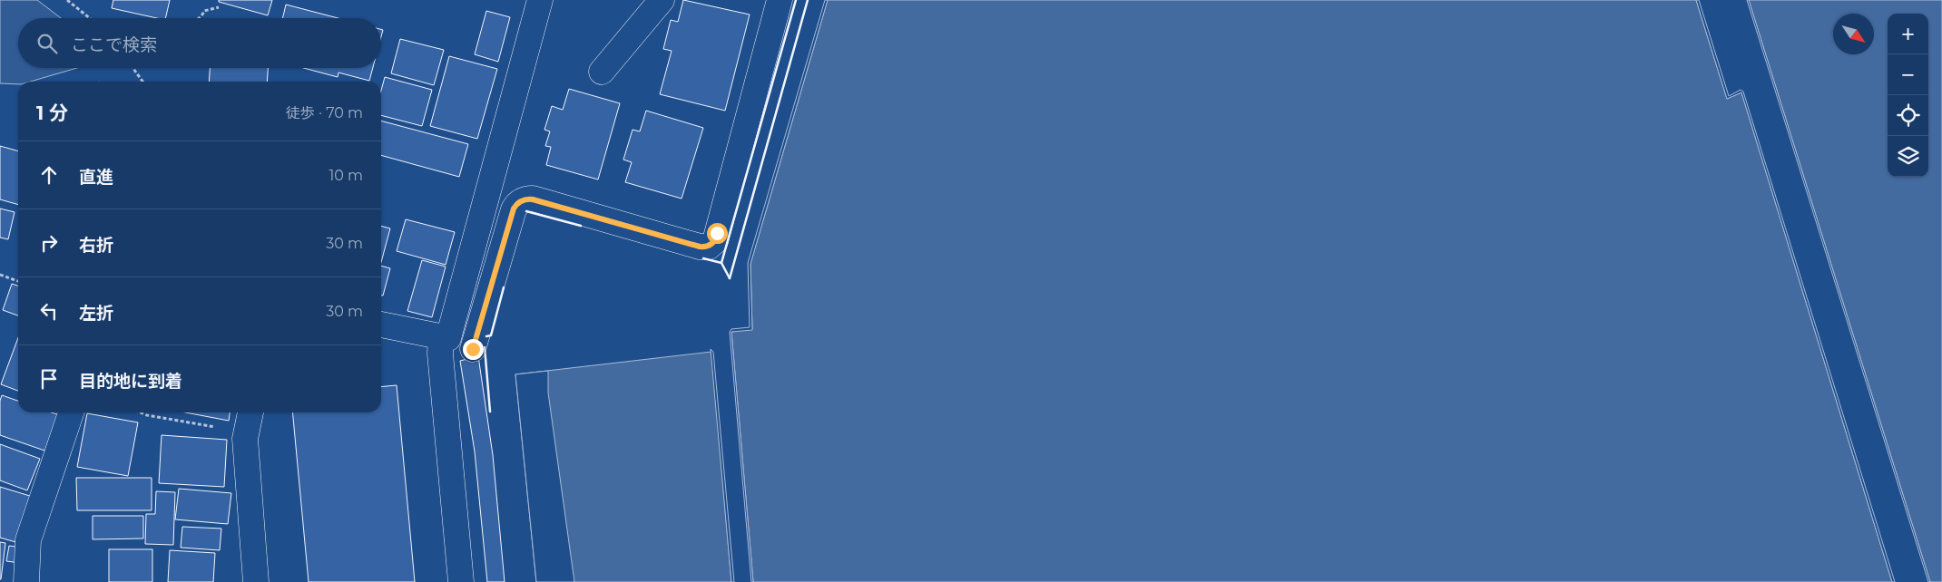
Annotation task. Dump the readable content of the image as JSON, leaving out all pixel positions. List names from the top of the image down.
{
  "north": "bottom right",
  "page": {
    "map_buttons": ["+", "−"],
    "search": "ここで検索",
    "heading": ["1 分", "徒歩 · 70 m"],
    "list": [
      ["直進", "10 m"],
      ["右折", "30 m"],
      ["左折", "30 m"],
      "目的地に到着"
    ]
  }
}
